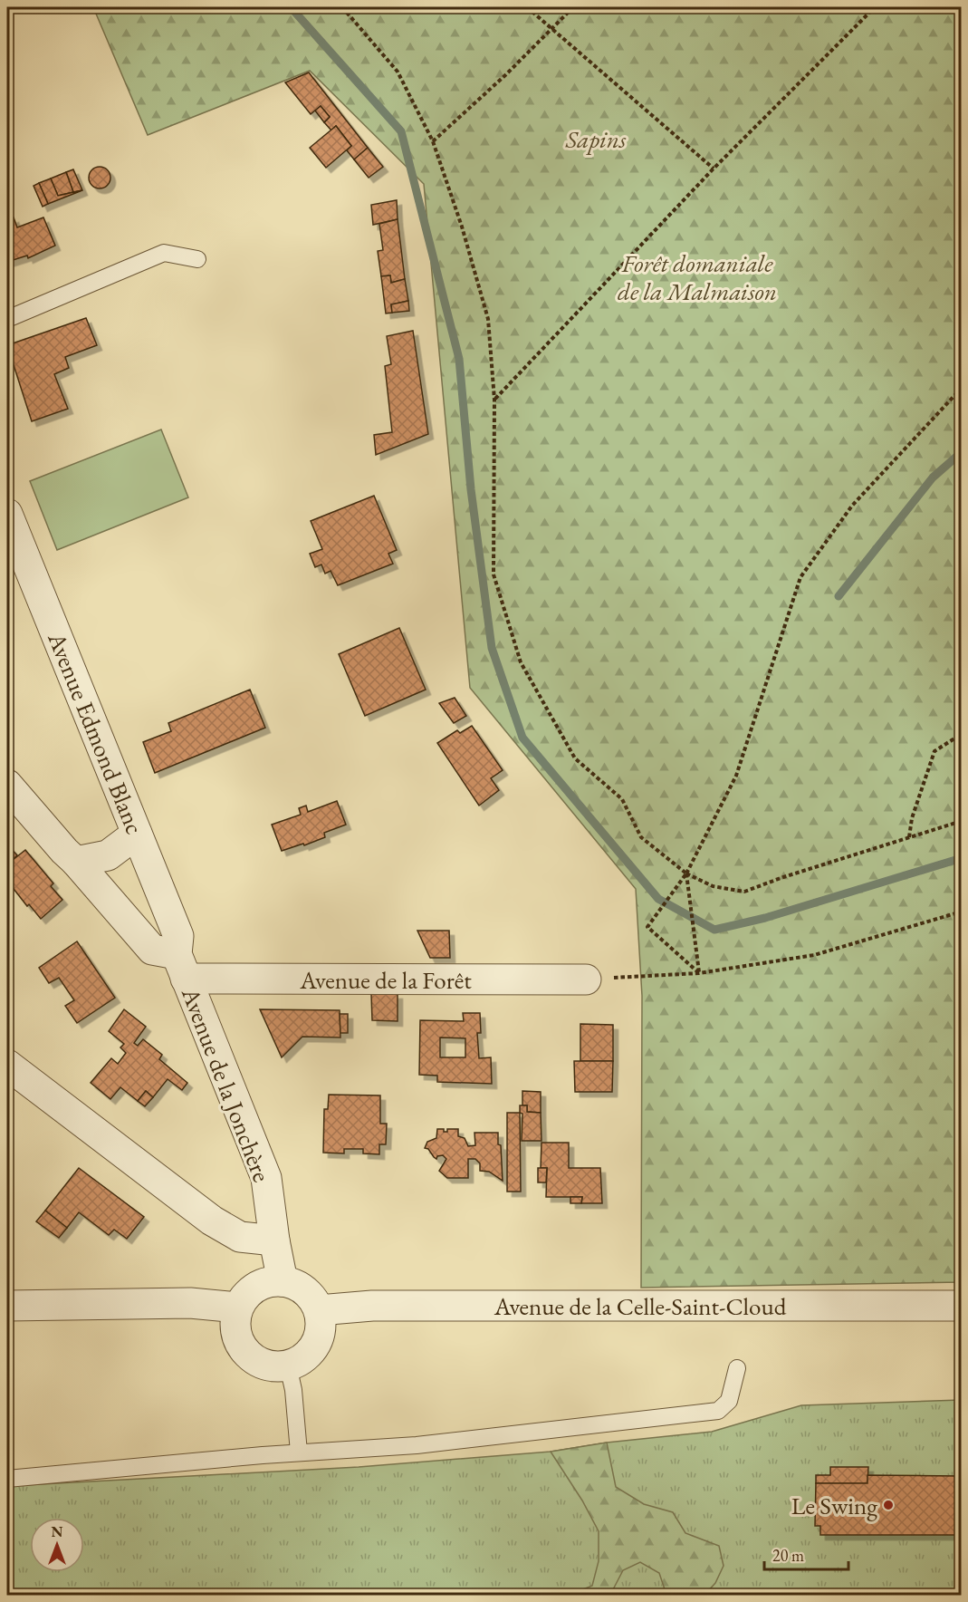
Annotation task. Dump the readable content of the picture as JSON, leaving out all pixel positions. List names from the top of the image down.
{
  "streets": {
    "street": [
      "Avenue Edmond Blanc",
      "Avenue de la Forêt",
      "Avenue de la Jonchère",
      "Avenue de la Celle-Saint-Cloud"
    ]
  },
  "crossings": [
    ["Avenue Edmond Blanc", "Avenue de la Forêt"],
    ["Avenue Edmond Blanc", "Avenue de la Jonchère"],
    ["Avenue de la Forêt", "Avenue de la Jonchère"],
    ["Avenue de la Jonchère", "Avenue de la Celle-Saint-Cloud"]
  ],
  "parks": ["Sapins", "Forêt domaniale de la Malmaison"],
  "places": ["Le Swing"],
  "scale_bar": "20 m",
  "north": "top"
}
